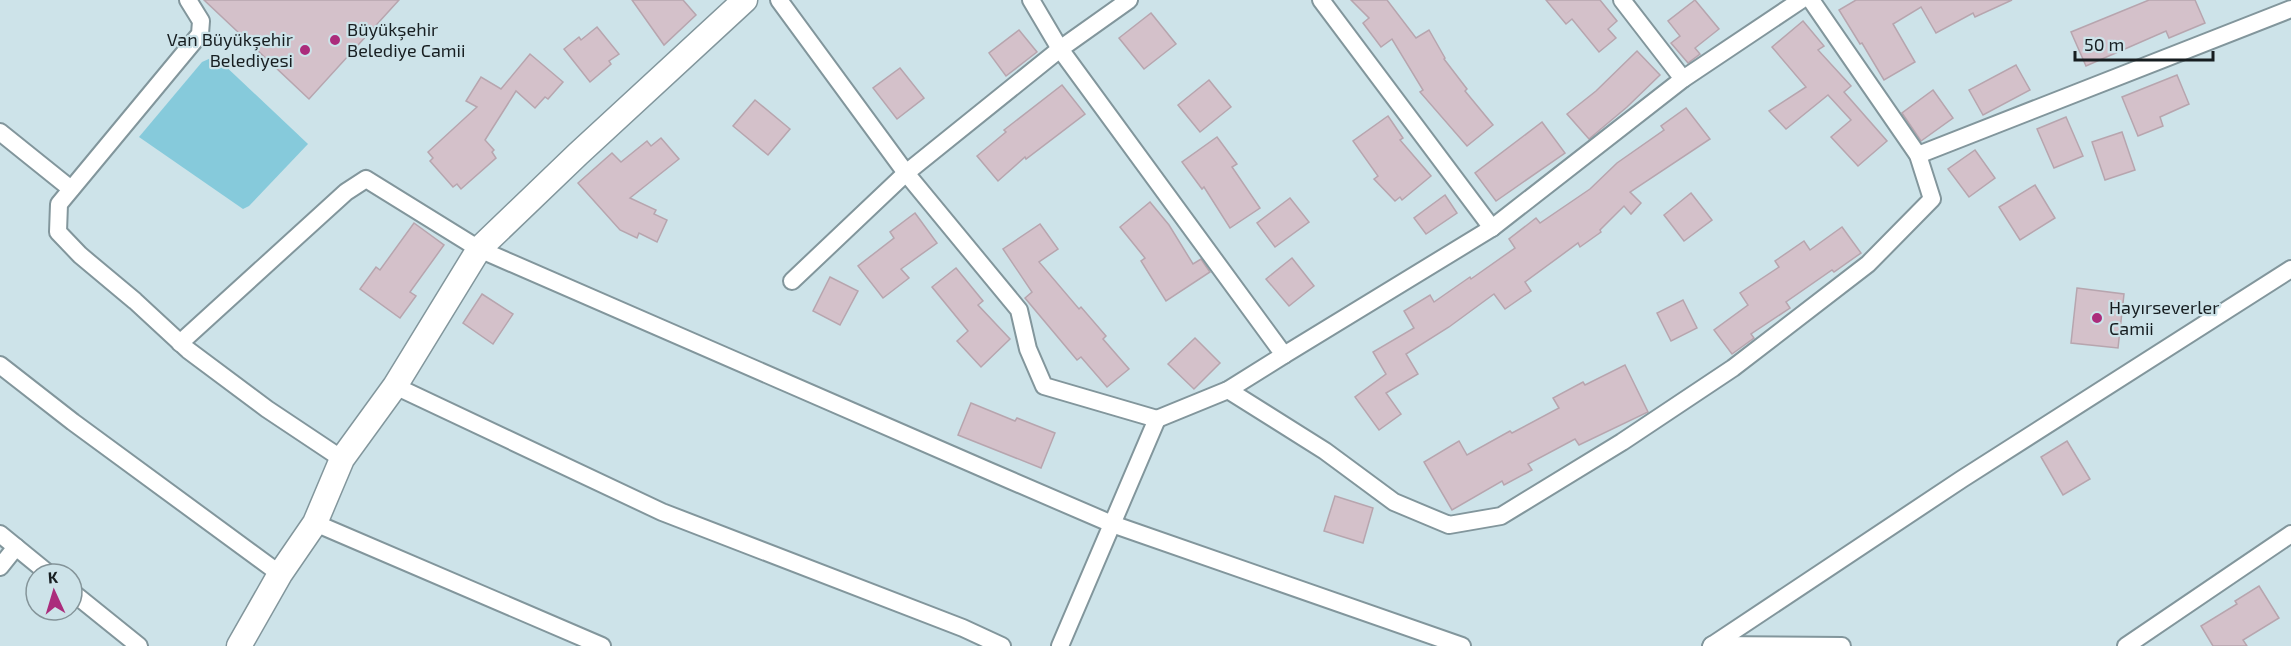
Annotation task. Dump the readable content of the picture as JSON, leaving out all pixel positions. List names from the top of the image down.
{
  "places": ["Büyükşehir Belediye Camii", "Van Büyükşehir Belediyesi", "Hayırseverler Camii"],
  "scale_bar": "50 m",
  "north": "top"
}
